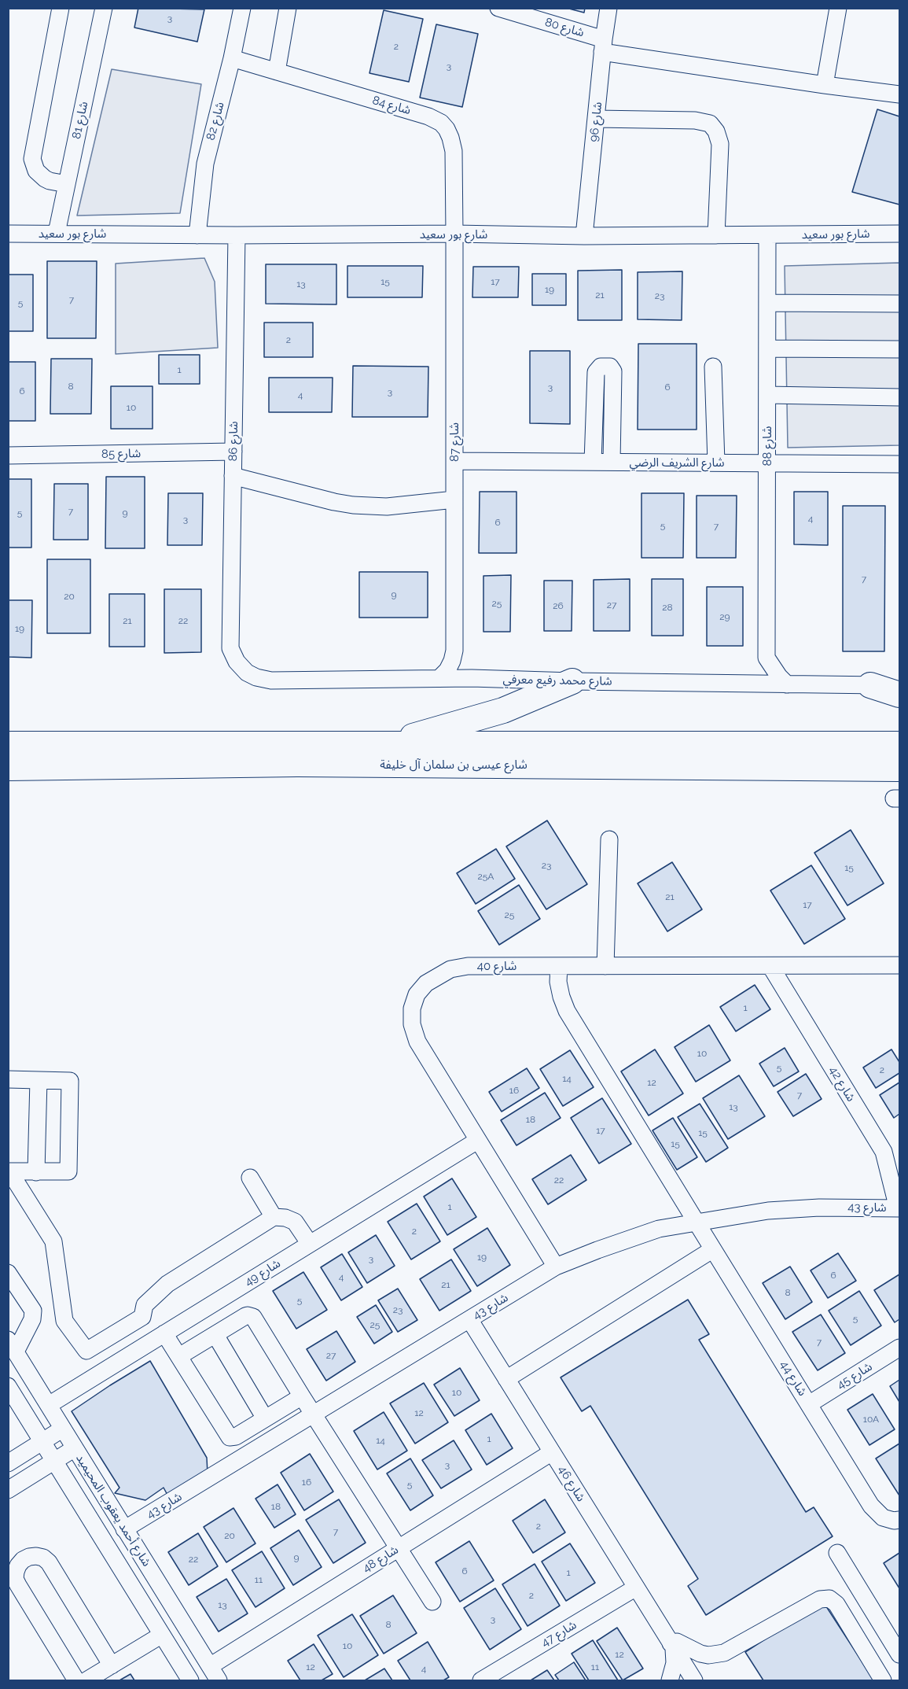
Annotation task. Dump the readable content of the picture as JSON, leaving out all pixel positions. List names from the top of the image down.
{
  "streets": {
    "highway": ["شارع عيسى بن سلمان آل خليفة"],
    "street": [
      "شارع 80",
      "شارع 84",
      "شارع 81",
      "شارع 82",
      "شارع 96",
      "شارع بور سعيد",
      "شارع 86",
      "شارع 87",
      "شارع 88",
      "شارع 85",
      "شارع الشريف الرضي",
      "شارع محمد رفيع معرفي",
      "شارع 40",
      "شارع 42",
      "شارع 43",
      "شارع 49",
      "شارع 45",
      "شارع 44",
      "شارع 46",
      "شارع أحمد يعقوب المحيميد",
      "شارع 48",
      "شارع 47"
    ]
  },
  "crossings": [
    ["شارع 80", "شارع 96"],
    ["شارع 84", "شارع 82"],
    ["شارع 84", "شارع بور سعيد"],
    ["شارع 84", "شارع 87"],
    ["شارع 81", "شارع بور سعيد"],
    ["شارع 82", "شارع بور سعيد"],
    ["شارع 96", "شارع بور سعيد"],
    ["شارع بور سعيد", "شارع 86"],
    ["شارع بور سعيد", "شارع 87"],
    ["شارع بور سعيد", "شارع 88"],
    ["شارع 86", "شارع 85"],
    ["شارع 86", "شارع محمد رفيع معرفي"],
    ["شارع 87", "شارع الشريف الرضي"],
    ["شارع 87", "شارع محمد رفيع معرفي"],
    ["شارع 88", "شارع الشريف الرضي"],
    ["شارع 40", "شارع 42"],
    ["شارع 40", "شارع 43"],
    ["شارع 40", "شارع 49"],
    ["شارع 40", "شارع 44"],
    ["شارع 42", "شارع 43"],
    ["شارع 43", "شارع 44"],
    ["شارع 43", "شارع 46"],
    ["شارع 43", "شارع أحمد يعقوب المحيميد"],
    ["شارع 49", "شارع أحمد يعقوب المحيميد"],
    ["شارع 45", "شارع 44"],
    ["شارع 46", "شارع 48"],
    ["شارع 46", "شارع 47"],
    ["شارع أحمد يعقوب المحيميد", "شارع 48"]
  ],
  "house_numbers": [
    "3",
    "2",
    "3",
    "15",
    "17",
    "13",
    "19",
    "21",
    "23",
    "7",
    "5",
    "2",
    "1",
    "8",
    "3",
    "6",
    "6",
    "3",
    "4",
    "10",
    "7",
    "5",
    "9",
    "4",
    "3",
    "6",
    "5",
    "7",
    "7",
    "9",
    "20",
    "25",
    "27",
    "26",
    "28",
    "29",
    "21",
    "22",
    "19",
    "23",
    "15",
    "25A",
    "21",
    "17",
    "25",
    "1",
    "10",
    "5",
    "2",
    "14",
    "12",
    "16",
    "7",
    "13",
    "18",
    "17",
    "15",
    "15",
    "22",
    "1",
    "2",
    "19",
    "3",
    "6",
    "4",
    "21",
    "8",
    "5",
    "23",
    "5",
    "25",
    "7",
    "27",
    "10",
    "12",
    "10A",
    "1",
    "14",
    "3",
    "16",
    "5",
    "18",
    "2",
    "7",
    "20",
    "9",
    "22",
    "6",
    "1",
    "11",
    "2",
    "13",
    "3",
    "8",
    "10",
    "12",
    "12",
    "11",
    "4"
  ]
}
